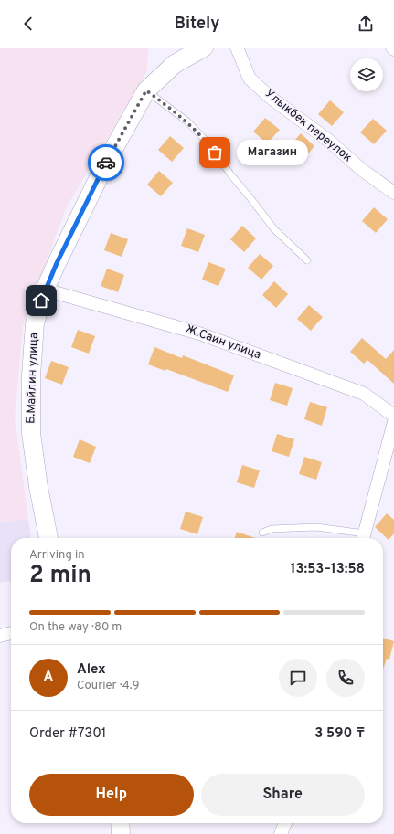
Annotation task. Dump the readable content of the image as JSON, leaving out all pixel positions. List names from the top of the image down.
{
  "streets": {
    "street": ["Улыкбек переулок", "Ж.Саин улица", "Б.Майлин улица"]
  },
  "crossings": [
    ["Ж.Саин улица", "Б.Майлин улица"]
  ],
  "places": ["Магазин"],
  "page": {
    "header": "Bitely",
    "bubble": "Магазин",
    "heading": ["2 min", "Arriving in", "13:53–13:58"],
    "panel": [
      "Alex",
      "Courier · 4.9",
      "Order #7301",
      "3 590 ₸"
    ],
    "bar": "On the way · 80 m",
    "round": "A",
    "buttons": ["Help", "Share"]
  }
}
